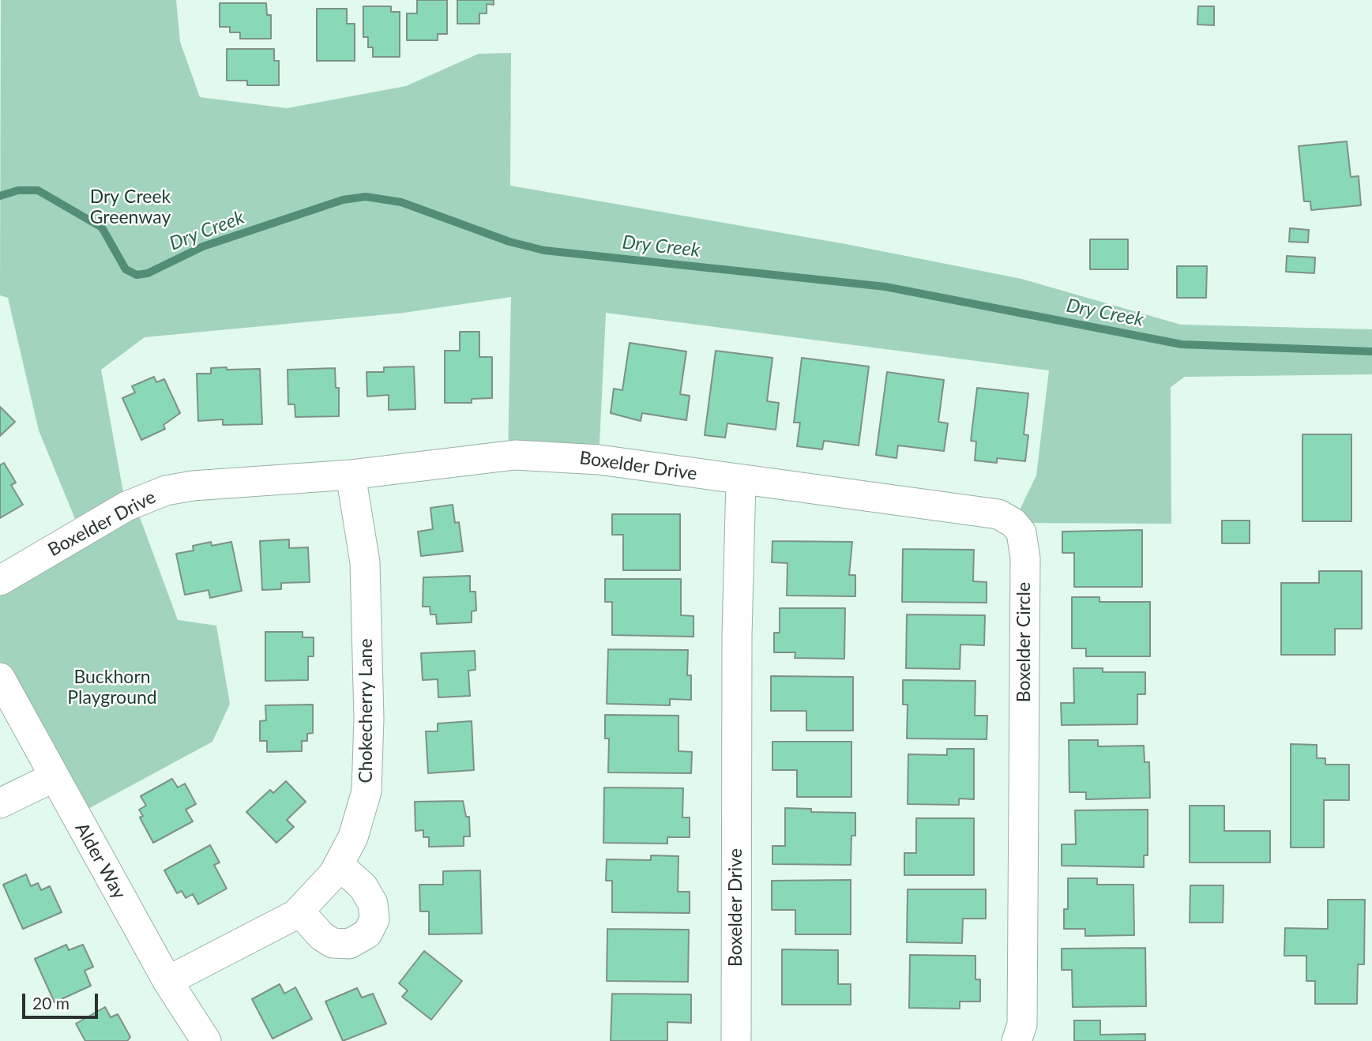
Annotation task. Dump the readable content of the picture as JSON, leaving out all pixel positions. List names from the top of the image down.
{
  "streets": {
    "street": [
      "Boxelder Drive",
      "Boxelder Circle",
      "Chokecherry Lane",
      "Alder Way"
    ]
  },
  "crossings": [
    ["Boxelder Drive", "Boxelder Circle"],
    ["Boxelder Drive", "Chokecherry Lane"],
    ["Chokecherry Lane", "Alder Way"]
  ],
  "water": ["Dry Creek"],
  "parks": ["Dry Creek Greenway", "Buckhorn Playground"],
  "scale_bar": "20 m"
}
